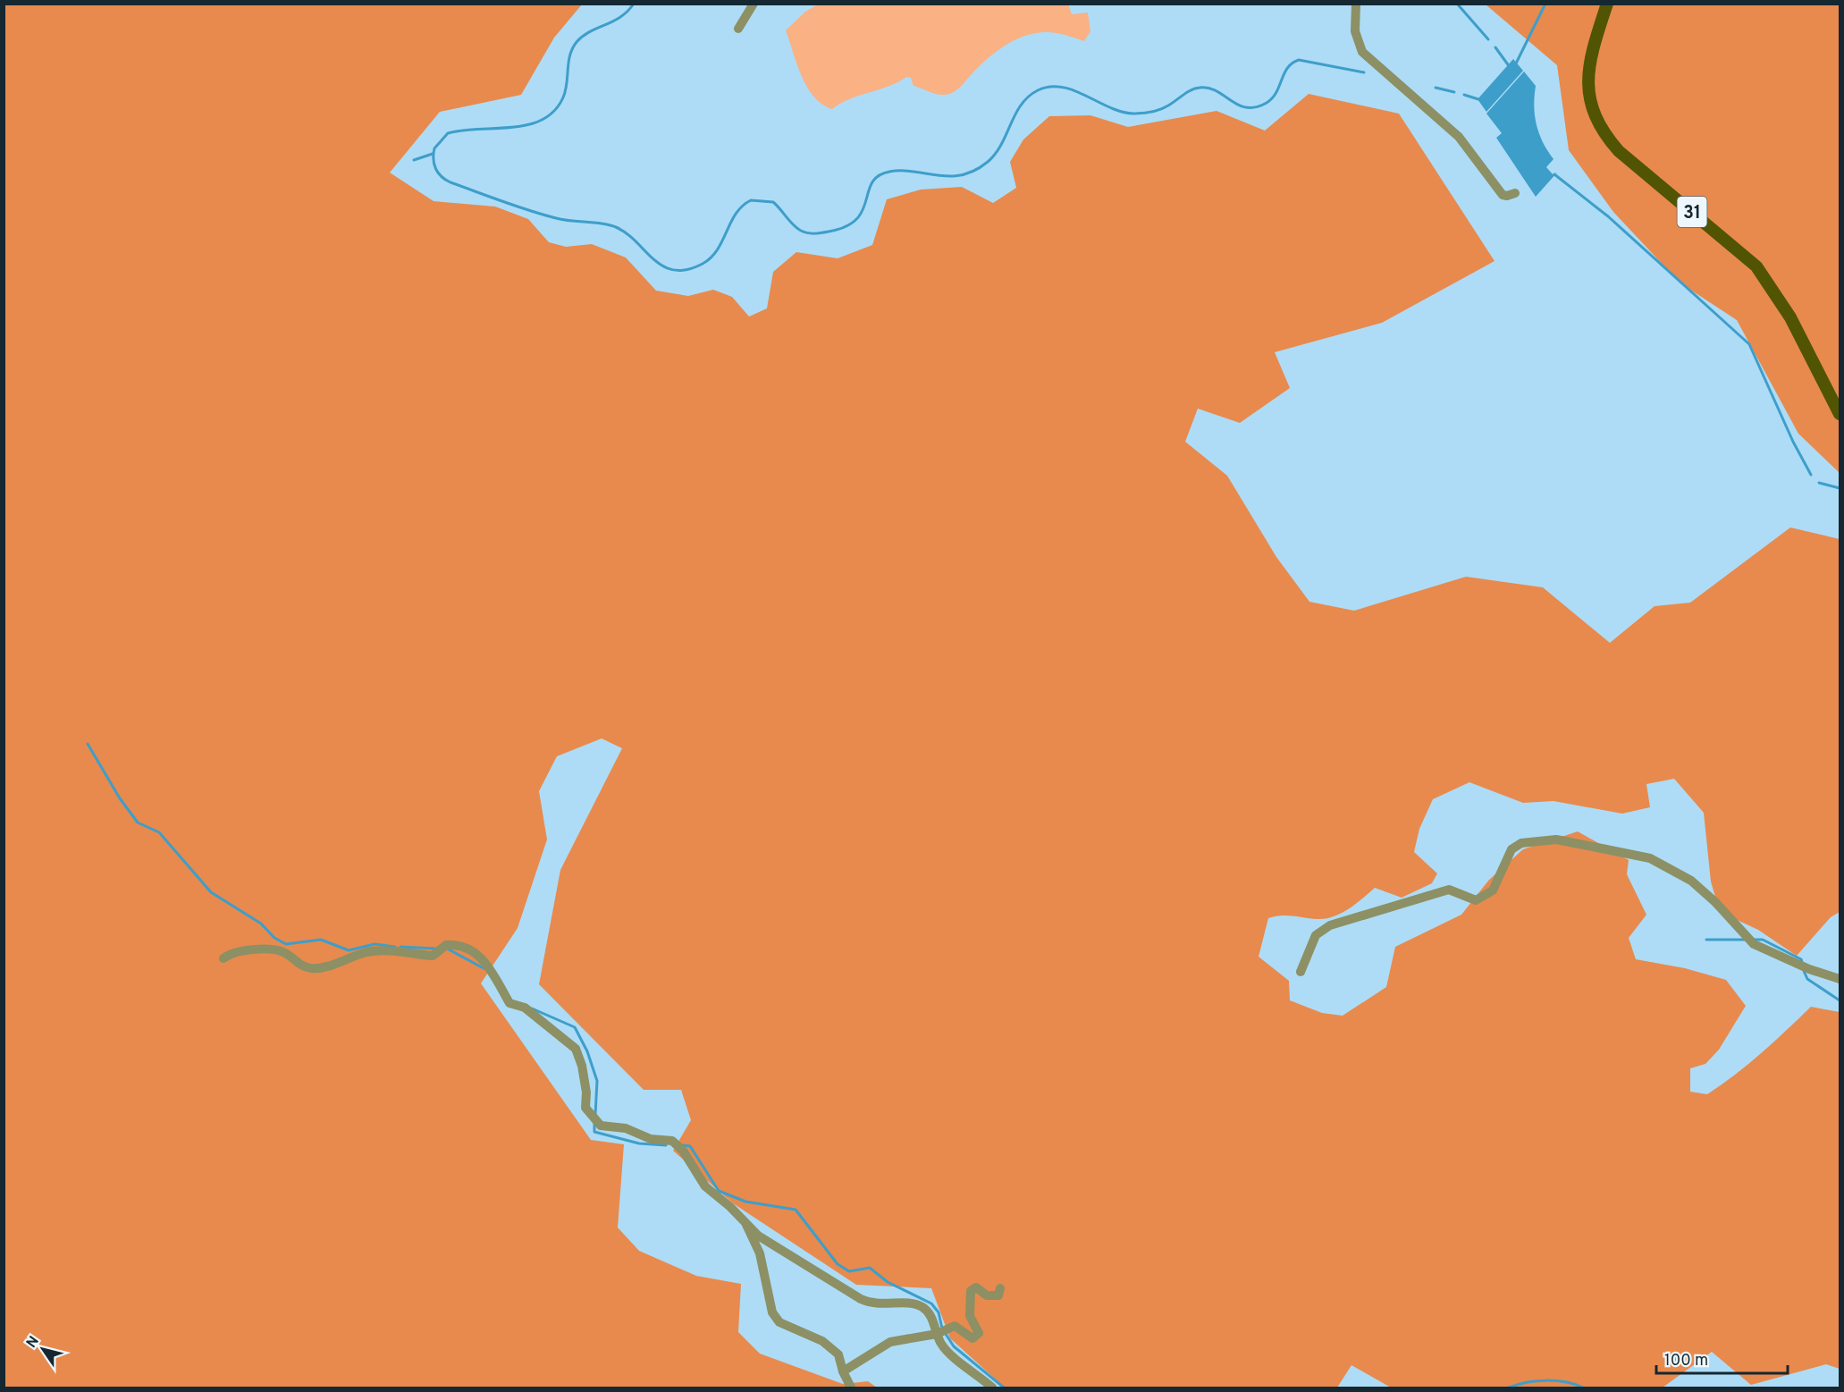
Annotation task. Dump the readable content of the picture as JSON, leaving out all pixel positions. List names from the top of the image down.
{
  "streets": {
    "main road": ["31"]
  },
  "scale_bar": "100 m",
  "north": "top left"
}
